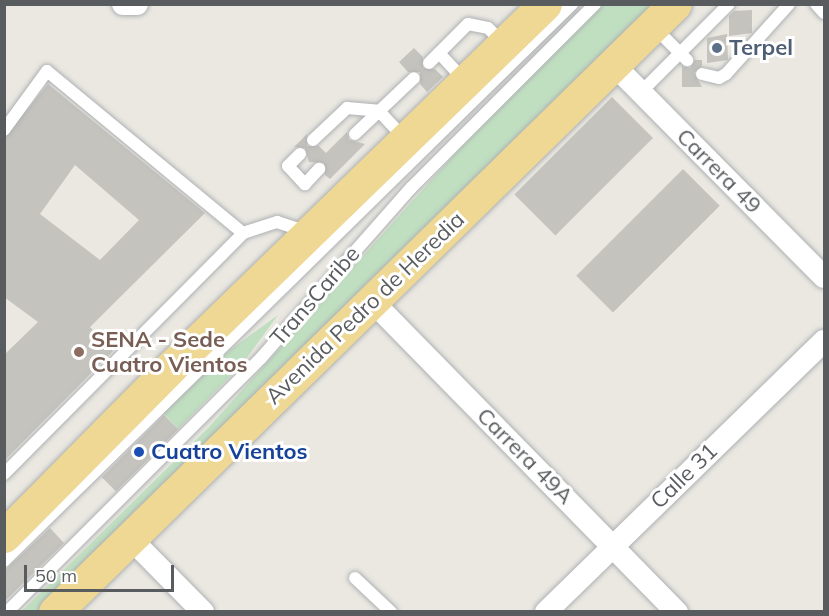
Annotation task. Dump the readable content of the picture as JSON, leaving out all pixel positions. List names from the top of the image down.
{
  "streets": {
    "highway": ["Avenida Pedro de Heredia"],
    "street": ["Carrera 49", "Carrera 49A", "Calle 31"],
    "lane": ["TransCaribe"]
  },
  "crossings": [
    ["Carrera 49", "Avenida Pedro de Heredia"],
    ["Avenida Pedro de Heredia", "Carrera 49A"],
    ["Carrera 49A", "Calle 31"]
  ],
  "places": ["Terpel", "SENA - Sede Cuatro Vientos", "Cuatro Vientos"],
  "scale_bar": "50 m"
}
